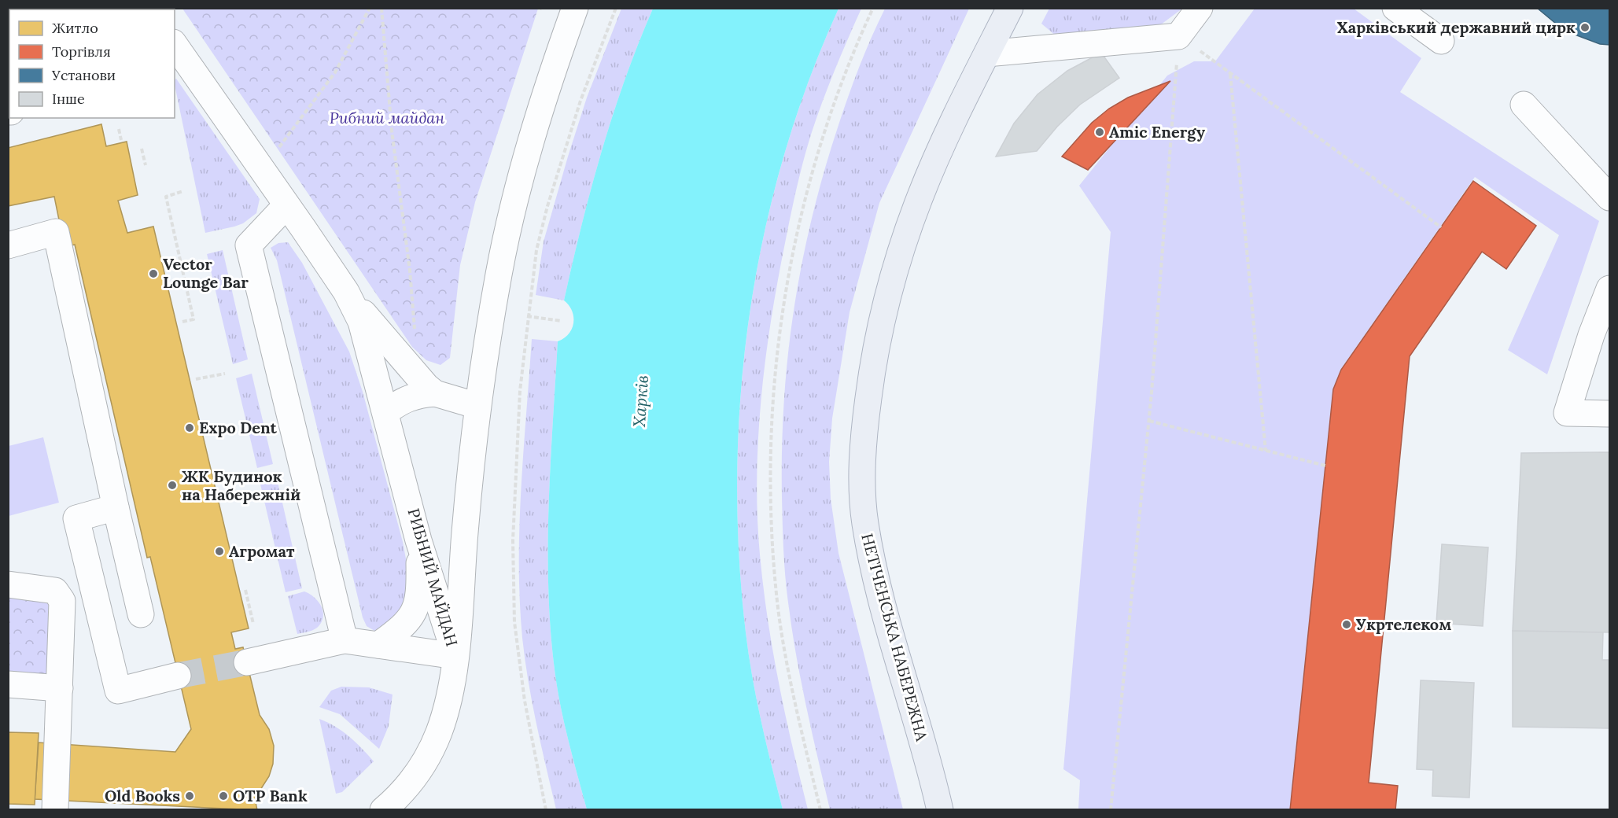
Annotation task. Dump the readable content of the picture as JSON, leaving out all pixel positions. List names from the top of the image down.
{
  "streets": {
    "main road": ["НЕТІЧЕНСЬКА НАБЕРЕЖНА"],
    "street": ["РИБНИЙ МАЙДАН"]
  },
  "water": ["Харків"],
  "parks": ["Рибний майдан"],
  "places": [
    "Харківський державний цирк",
    "Amic Energy",
    "Vector Lounge Bar",
    "Expo Dent",
    "ЖК Будинок на Набережній",
    "Агромат",
    "Укртелеком",
    "Old Books",
    "OTP Bank"
  ],
  "legend": [
    "Житло",
    "Торгівля",
    "Установи",
    "Інше"
  ]
}
